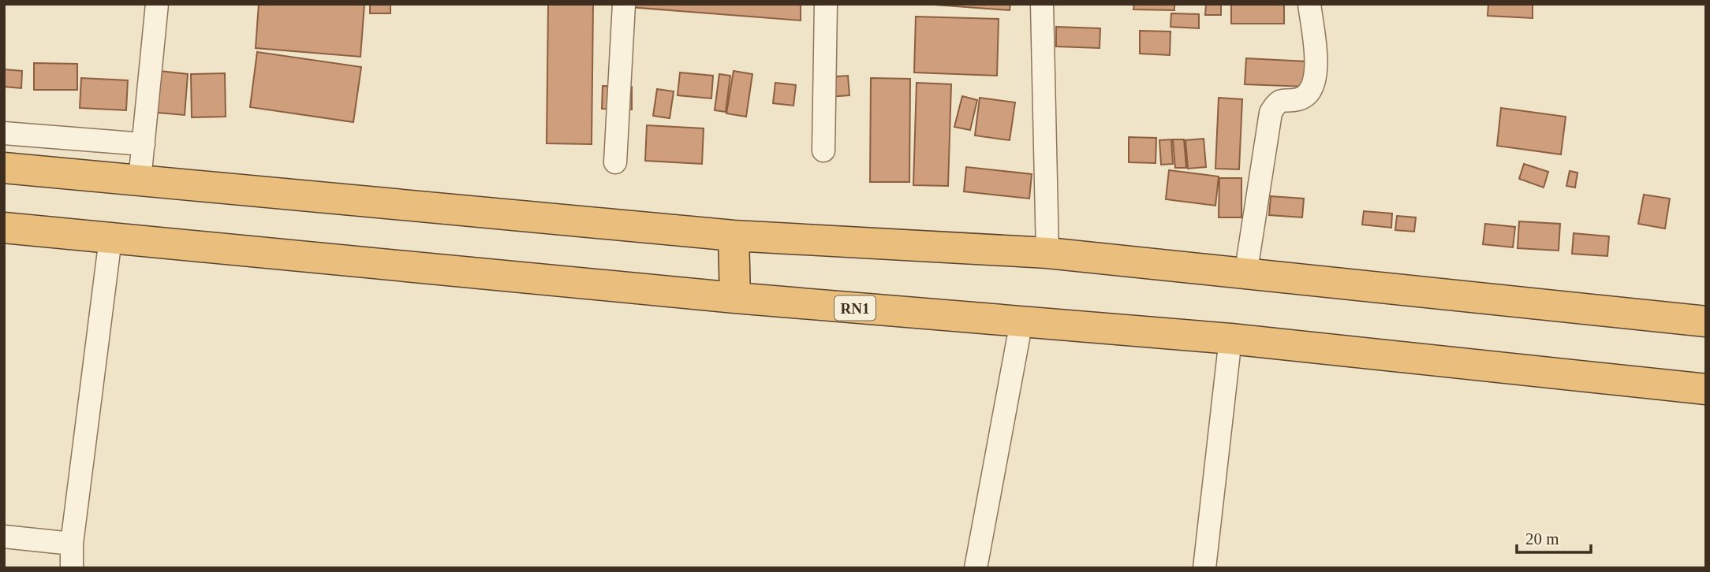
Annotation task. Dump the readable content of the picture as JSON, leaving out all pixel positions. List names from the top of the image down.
{
  "streets": {
    "highway": ["RN1"]
  },
  "scale_bar": "20 m"
}
